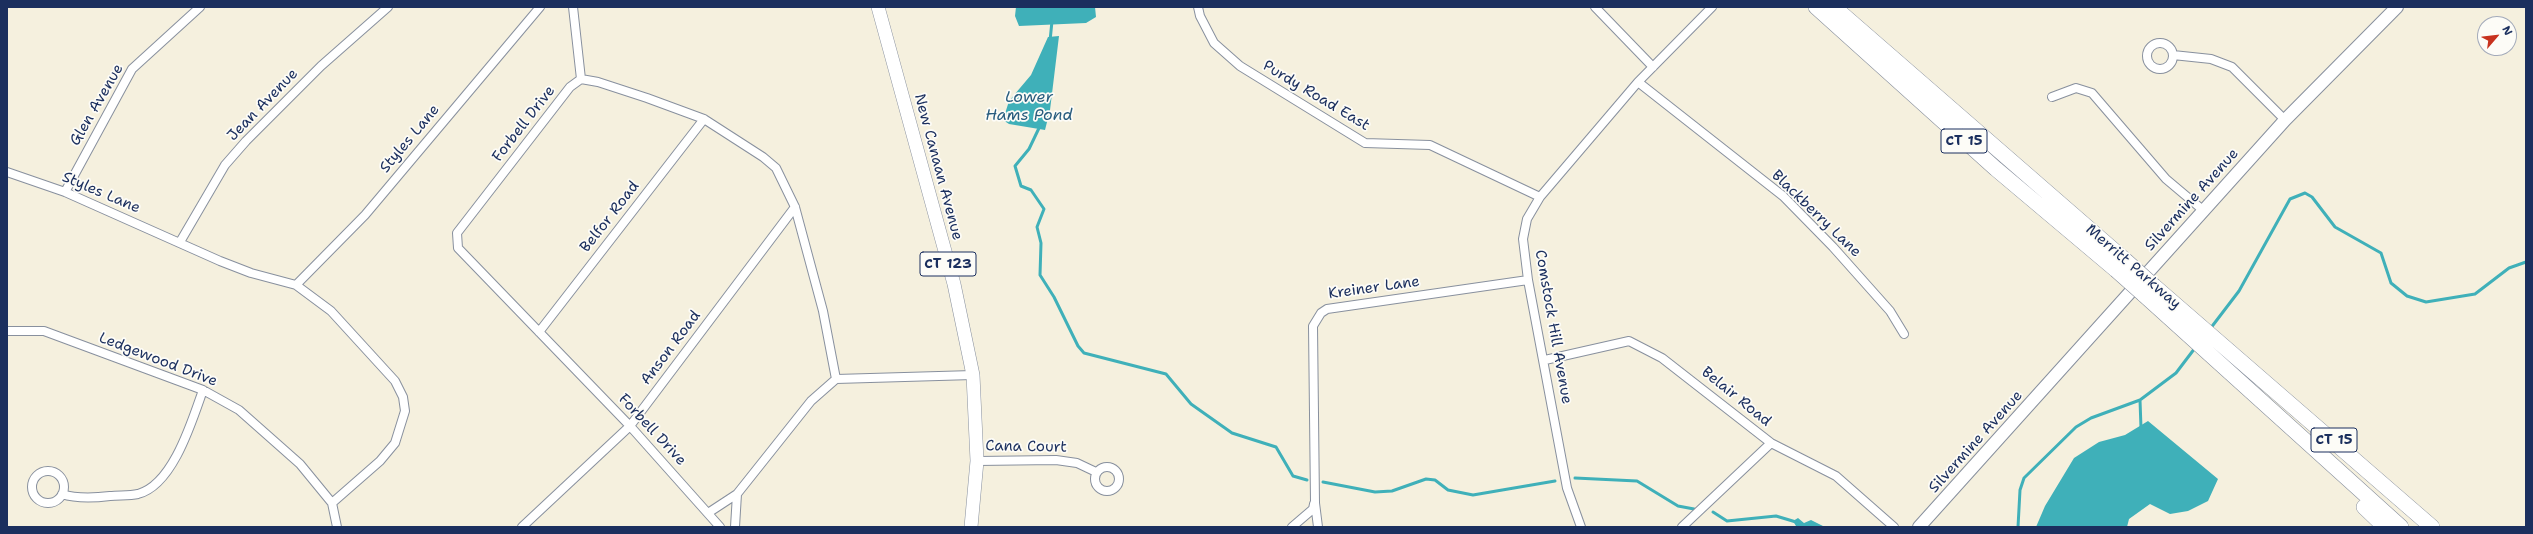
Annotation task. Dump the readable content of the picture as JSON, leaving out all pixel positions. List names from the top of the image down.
{
  "streets": {
    "highway": ["CT 15", "Merritt Parkway"],
    "main road": ["New Canaan Avenue", "CT 123"],
    "street": [
      "Purdy Road East",
      "Glen Avenue",
      "Jean Avenue",
      "Forbell Drive",
      "Styles Lane",
      "Silvermine Avenue",
      "Blackberry Lane",
      "Belfor Road",
      "Kreiner Lane",
      "Comstock Hill Avenue",
      "Anson Road",
      "Ledgewood Drive",
      "Belair Road",
      "Cana Court"
    ]
  },
  "crossings": [
    ["Purdy Road East", "Comstock Hill Avenue"],
    ["Glen Avenue", "Styles Lane"],
    ["Jean Avenue", "Styles Lane"],
    ["Forbell Drive", "Belfor Road"],
    ["Forbell Drive", "Anson Road"],
    ["Styles Lane", "Ledgewood Drive"],
    ["New Canaan Avenue", "Cana Court"],
    ["Blackberry Lane", "Comstock Hill Avenue"],
    ["Kreiner Lane", "Comstock Hill Avenue"],
    ["Comstock Hill Avenue", "Belair Road"]
  ],
  "water": ["Lower Hams Pond"],
  "north": "top right"
}
